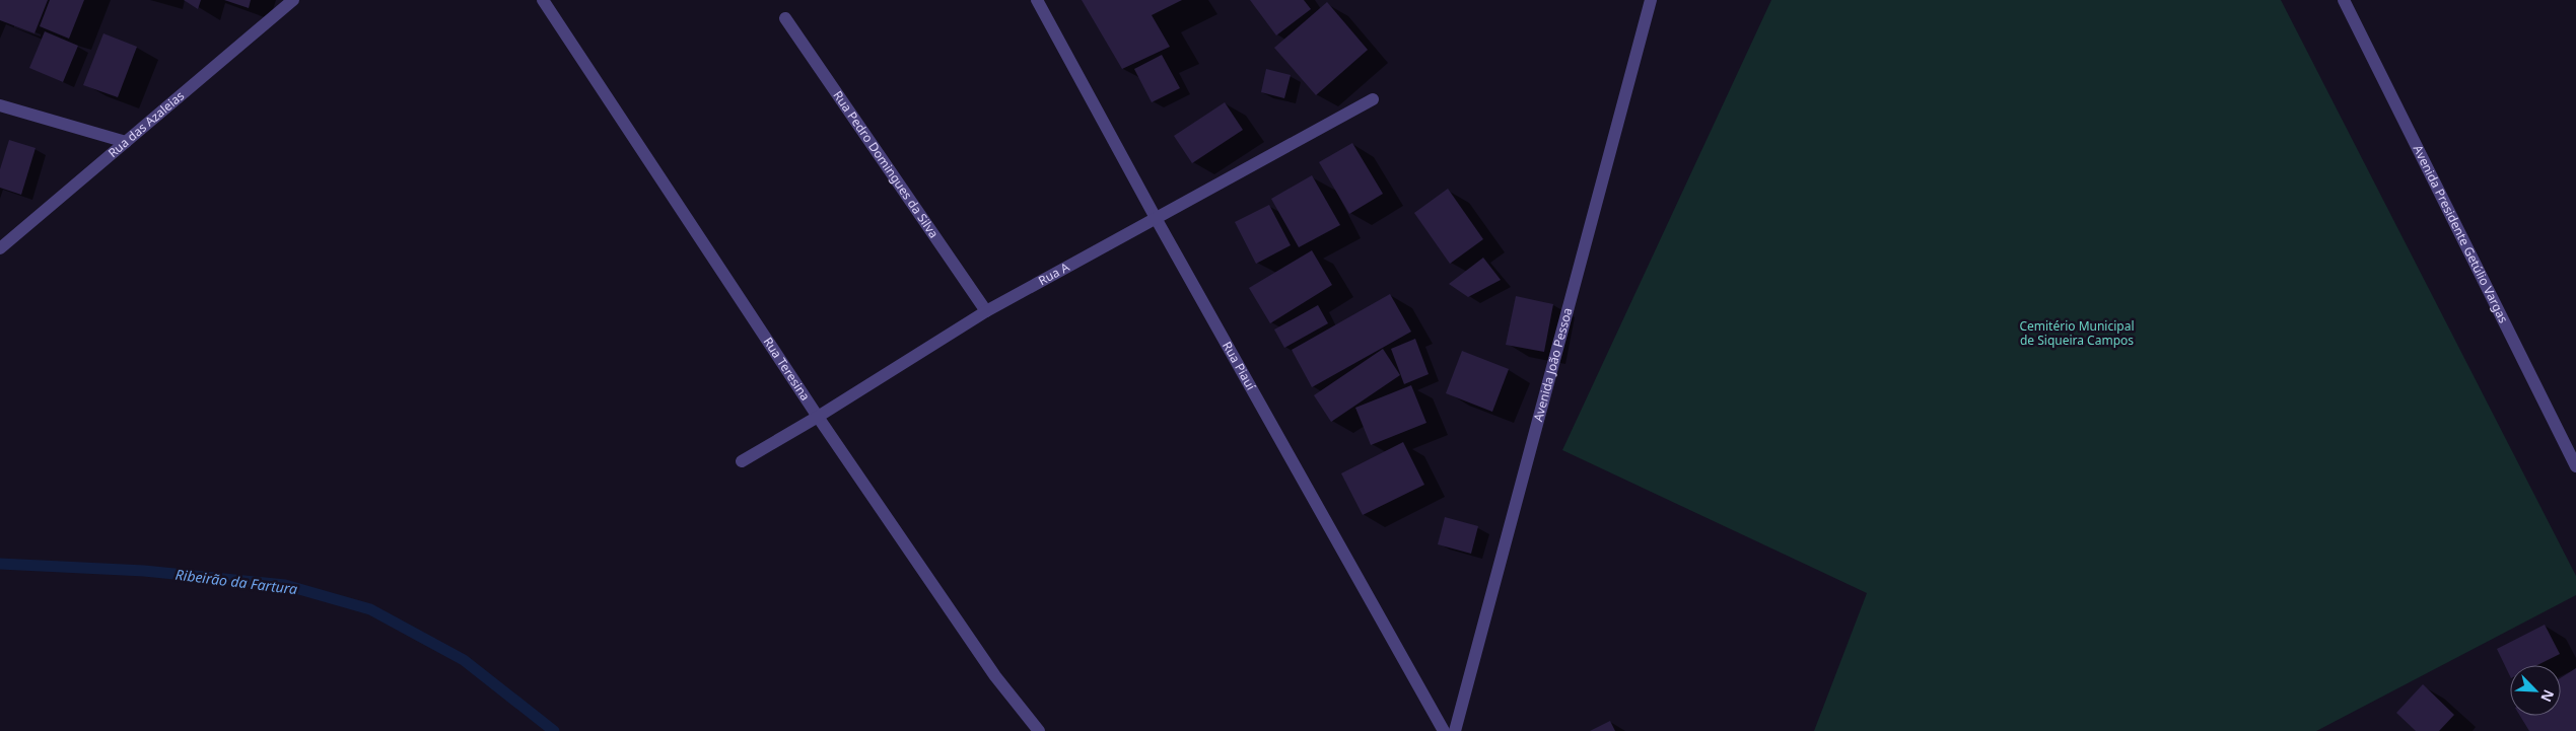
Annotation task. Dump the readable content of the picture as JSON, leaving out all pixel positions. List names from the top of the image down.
{
  "streets": {
    "street": [
      "Rua das Azaleias",
      "Rua Pedro Domingues da Silva",
      "Avenida Presidente Getúlio Vargas",
      "Rua A",
      "Avenida João Pessoa",
      "Rua Piauí",
      "Rua Teresina"
    ]
  },
  "crossings": [
    ["Rua Pedro Domingues da Silva", "Rua A"],
    ["Rua A", "Rua Piauí"],
    ["Rua A", "Rua Teresina"]
  ],
  "water": ["Ribeirão da Fartura"],
  "parks": ["Cemitério Municipal de Siqueira Campos"],
  "north": "bottom right"
}
